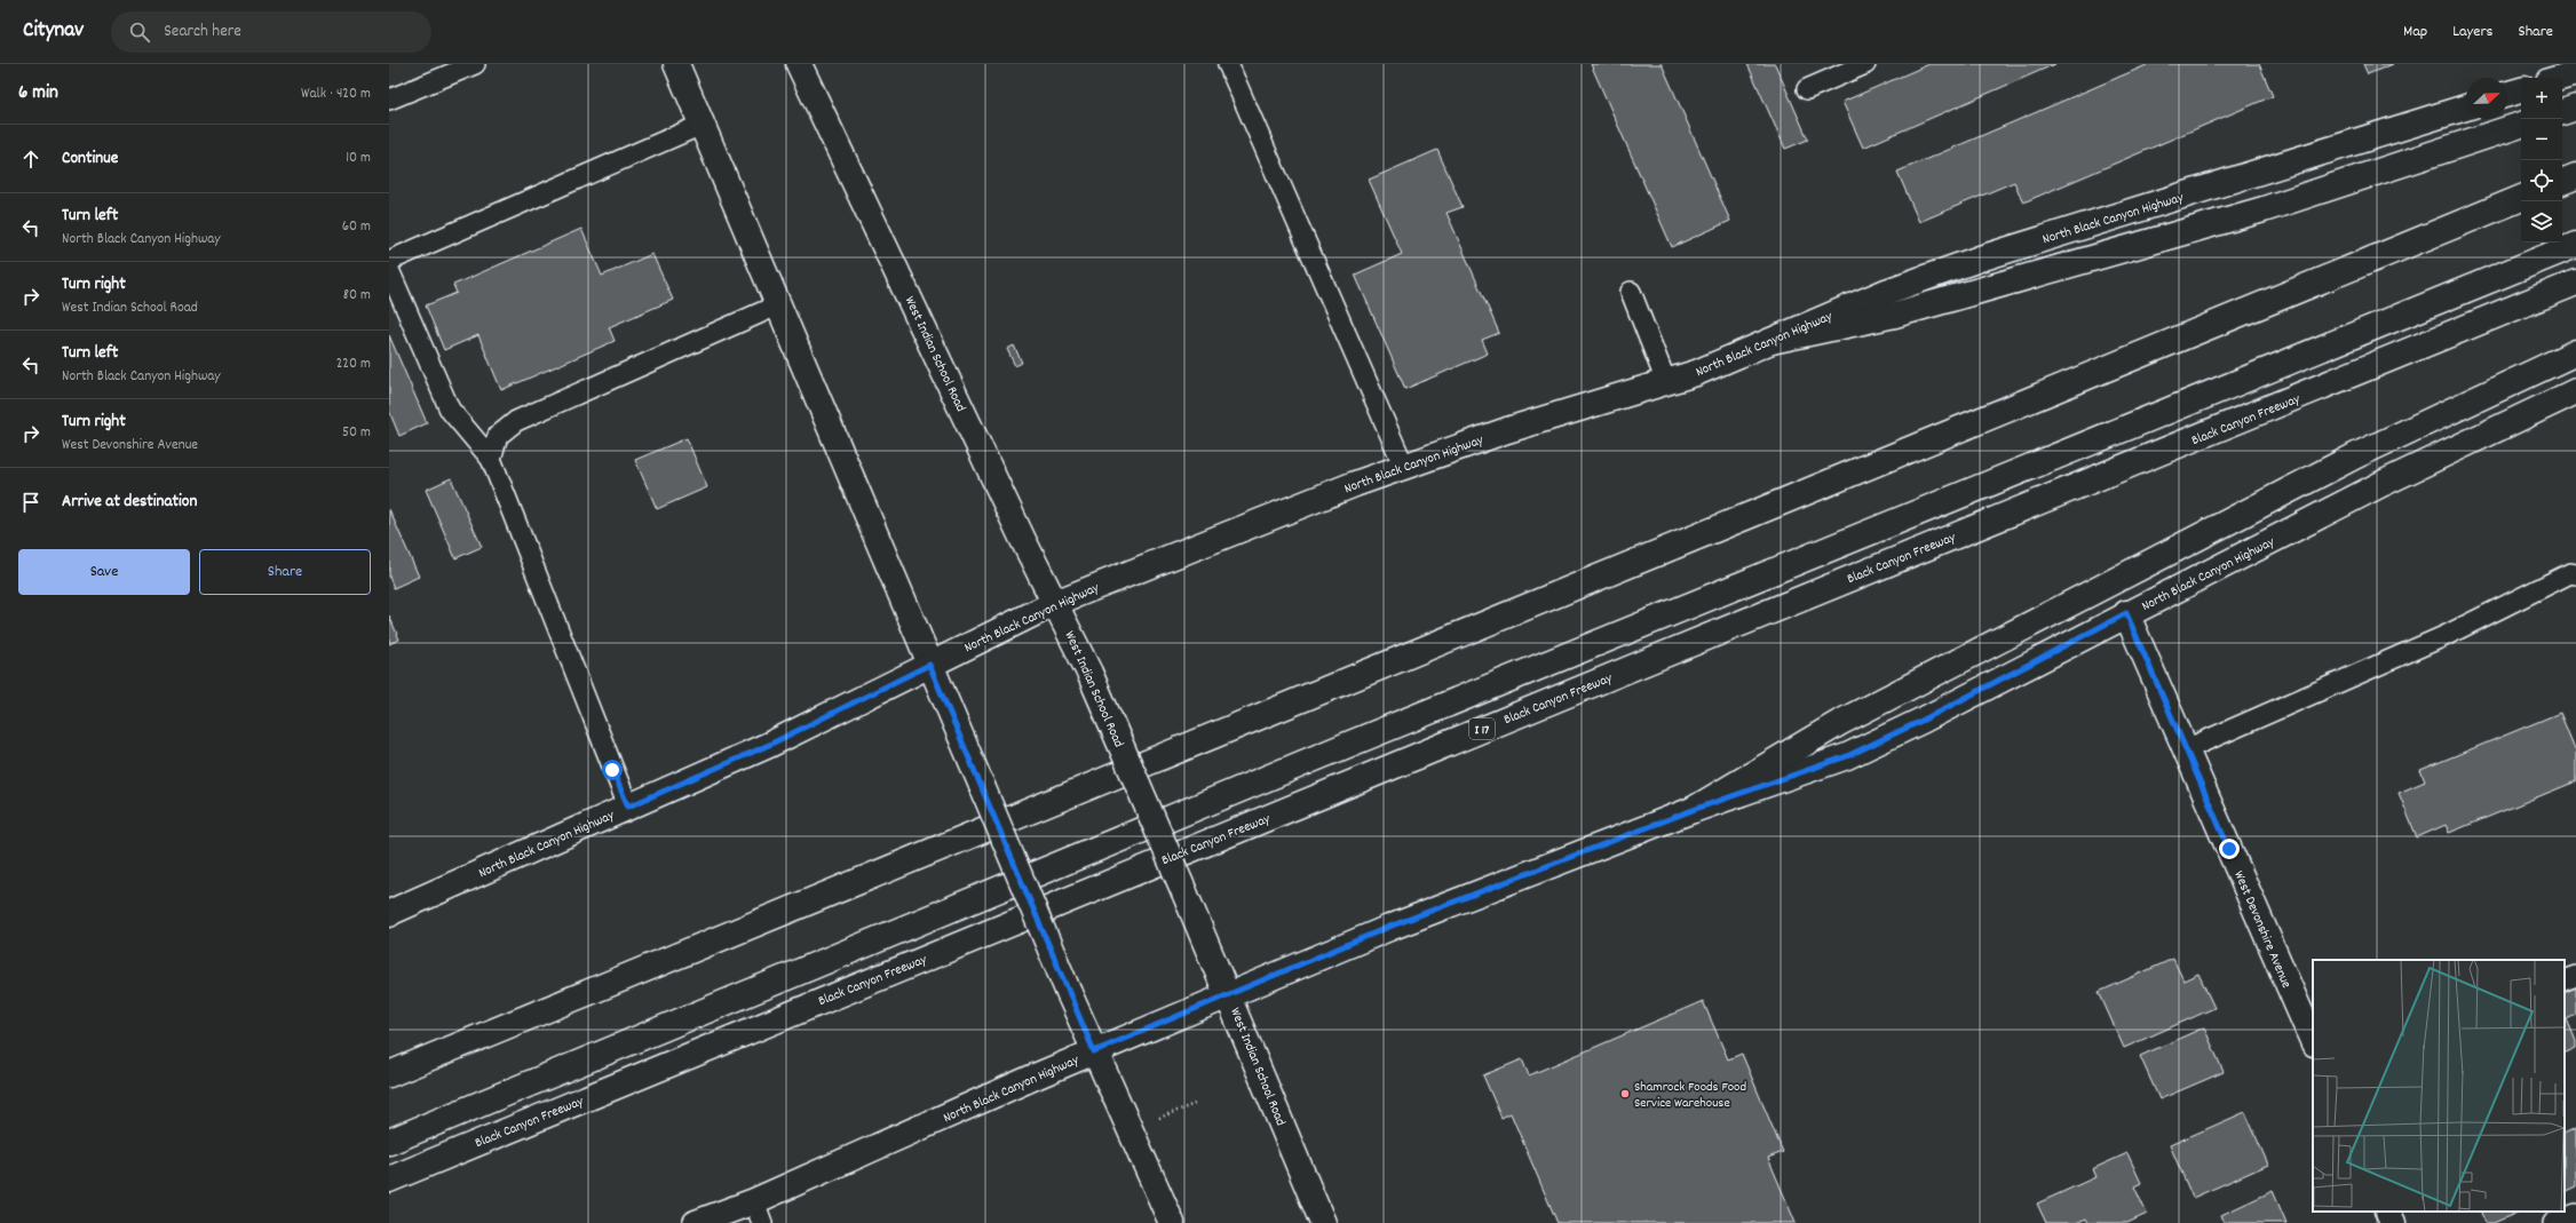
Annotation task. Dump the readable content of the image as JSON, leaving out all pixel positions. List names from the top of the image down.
{
  "streets": {
    "main road": [
      "North Black Canyon Highway",
      "West Indian School Road",
      "Black Canyon Freeway",
      "I 17",
      "West Devonshire Avenue"
    ]
  },
  "crossings": [
    ["North Black Canyon Highway", "West Indian School Road"],
    ["North Black Canyon Highway", "West Devonshire Avenue"]
  ],
  "places": ["Shamrock Foods Food Service Warehouse"],
  "north": "top right",
  "page": {
    "header": "Citynav",
    "search": "Search here",
    "nav": ["Map", "Layers", "Share"],
    "heading": ["6 min", "Walk · 420 m"],
    "map_buttons": ["+", "−"],
    "list": [
      ["Continue", "10 m"],
      ["Turn left", "North Black Canyon Highway", "60 m"],
      ["Turn right", "West Indian School Road", "80 m"],
      ["Turn left", "North Black Canyon Highway", "220 m"],
      ["Turn right", "West Devonshire Avenue", "50 m"],
      "Arrive at destination"
    ],
    "buttons": ["Save", "Share"]
  }
}
